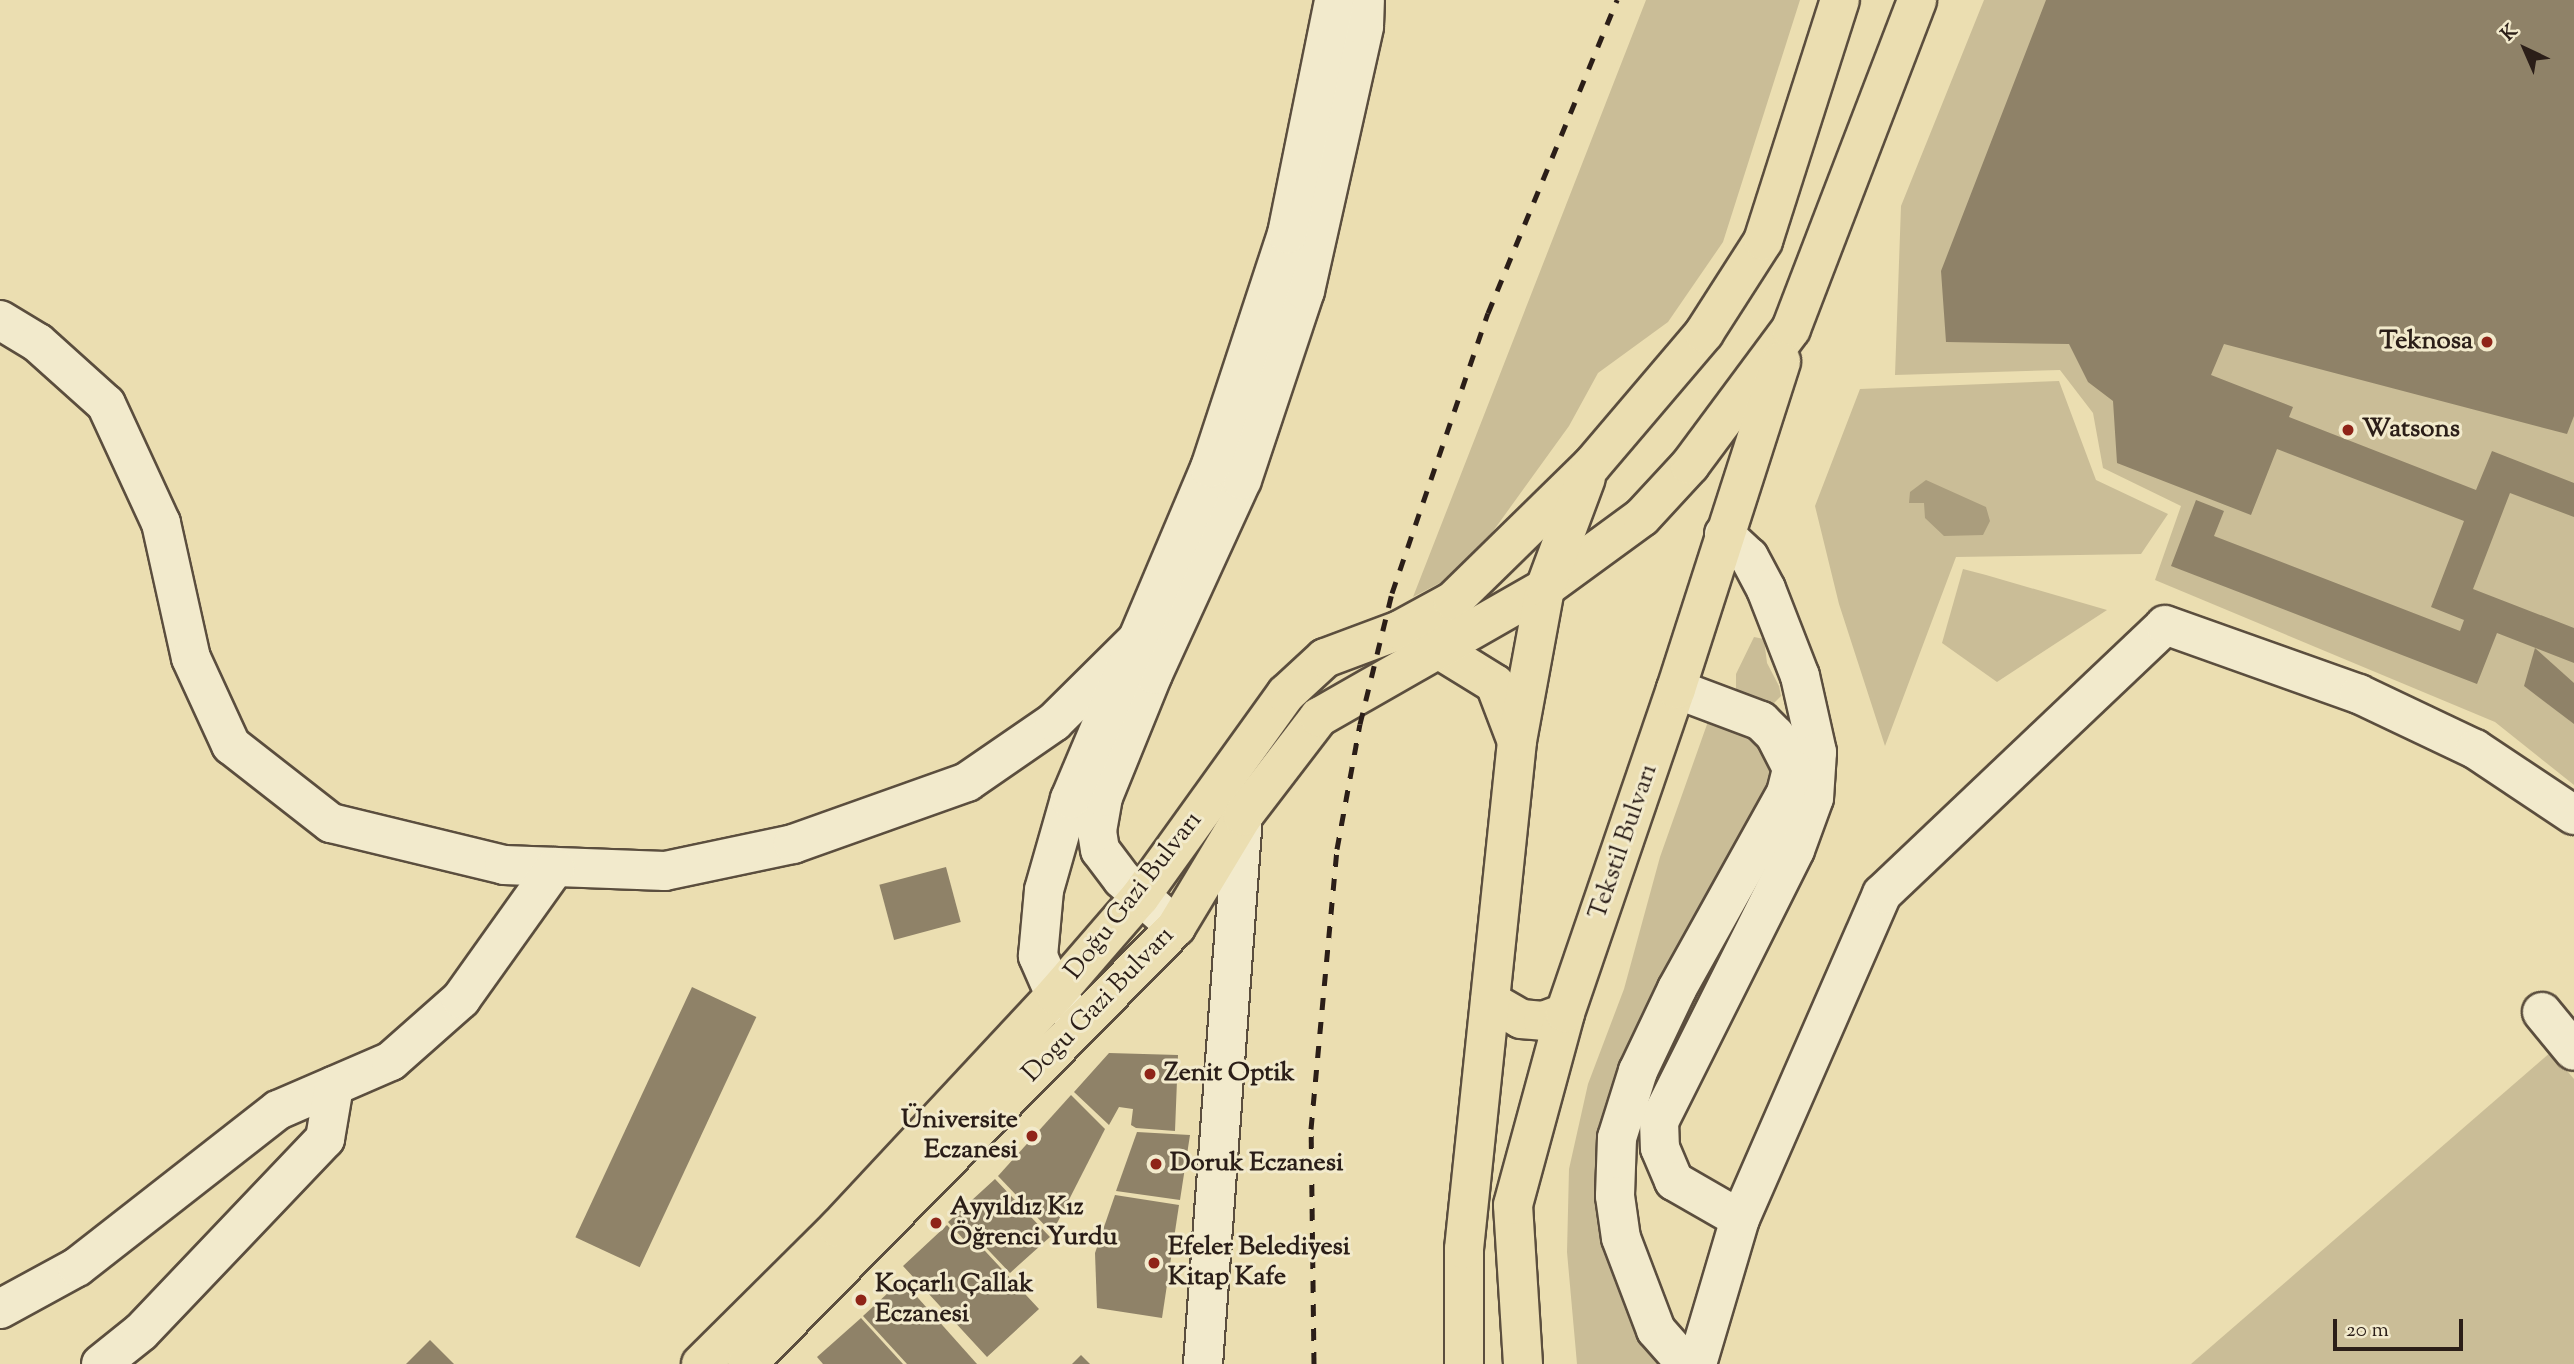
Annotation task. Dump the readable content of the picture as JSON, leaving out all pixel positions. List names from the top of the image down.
{
  "streets": {
    "main road": ["Tekstil Bulvarı", "Doğu Gazi Bulvarı", "Dogu Gazi Bulvarı"]
  },
  "crossings": [
    ["Tekstil Bulvarı", "Dogu Gazi Bulvarı"]
  ],
  "places": [
    "Teknosa",
    "Watsons",
    "Zenit Optik",
    "Üniversite Eczanesi",
    "Doruk Eczanesi",
    "Ayyıldız Kız Öğrenci Yurdu",
    "Efeler Belediyesi Kitap Kafe",
    "Koçarlı Çallak Eczanesi"
  ],
  "scale_bar": "20 m",
  "north": "top left"
}
